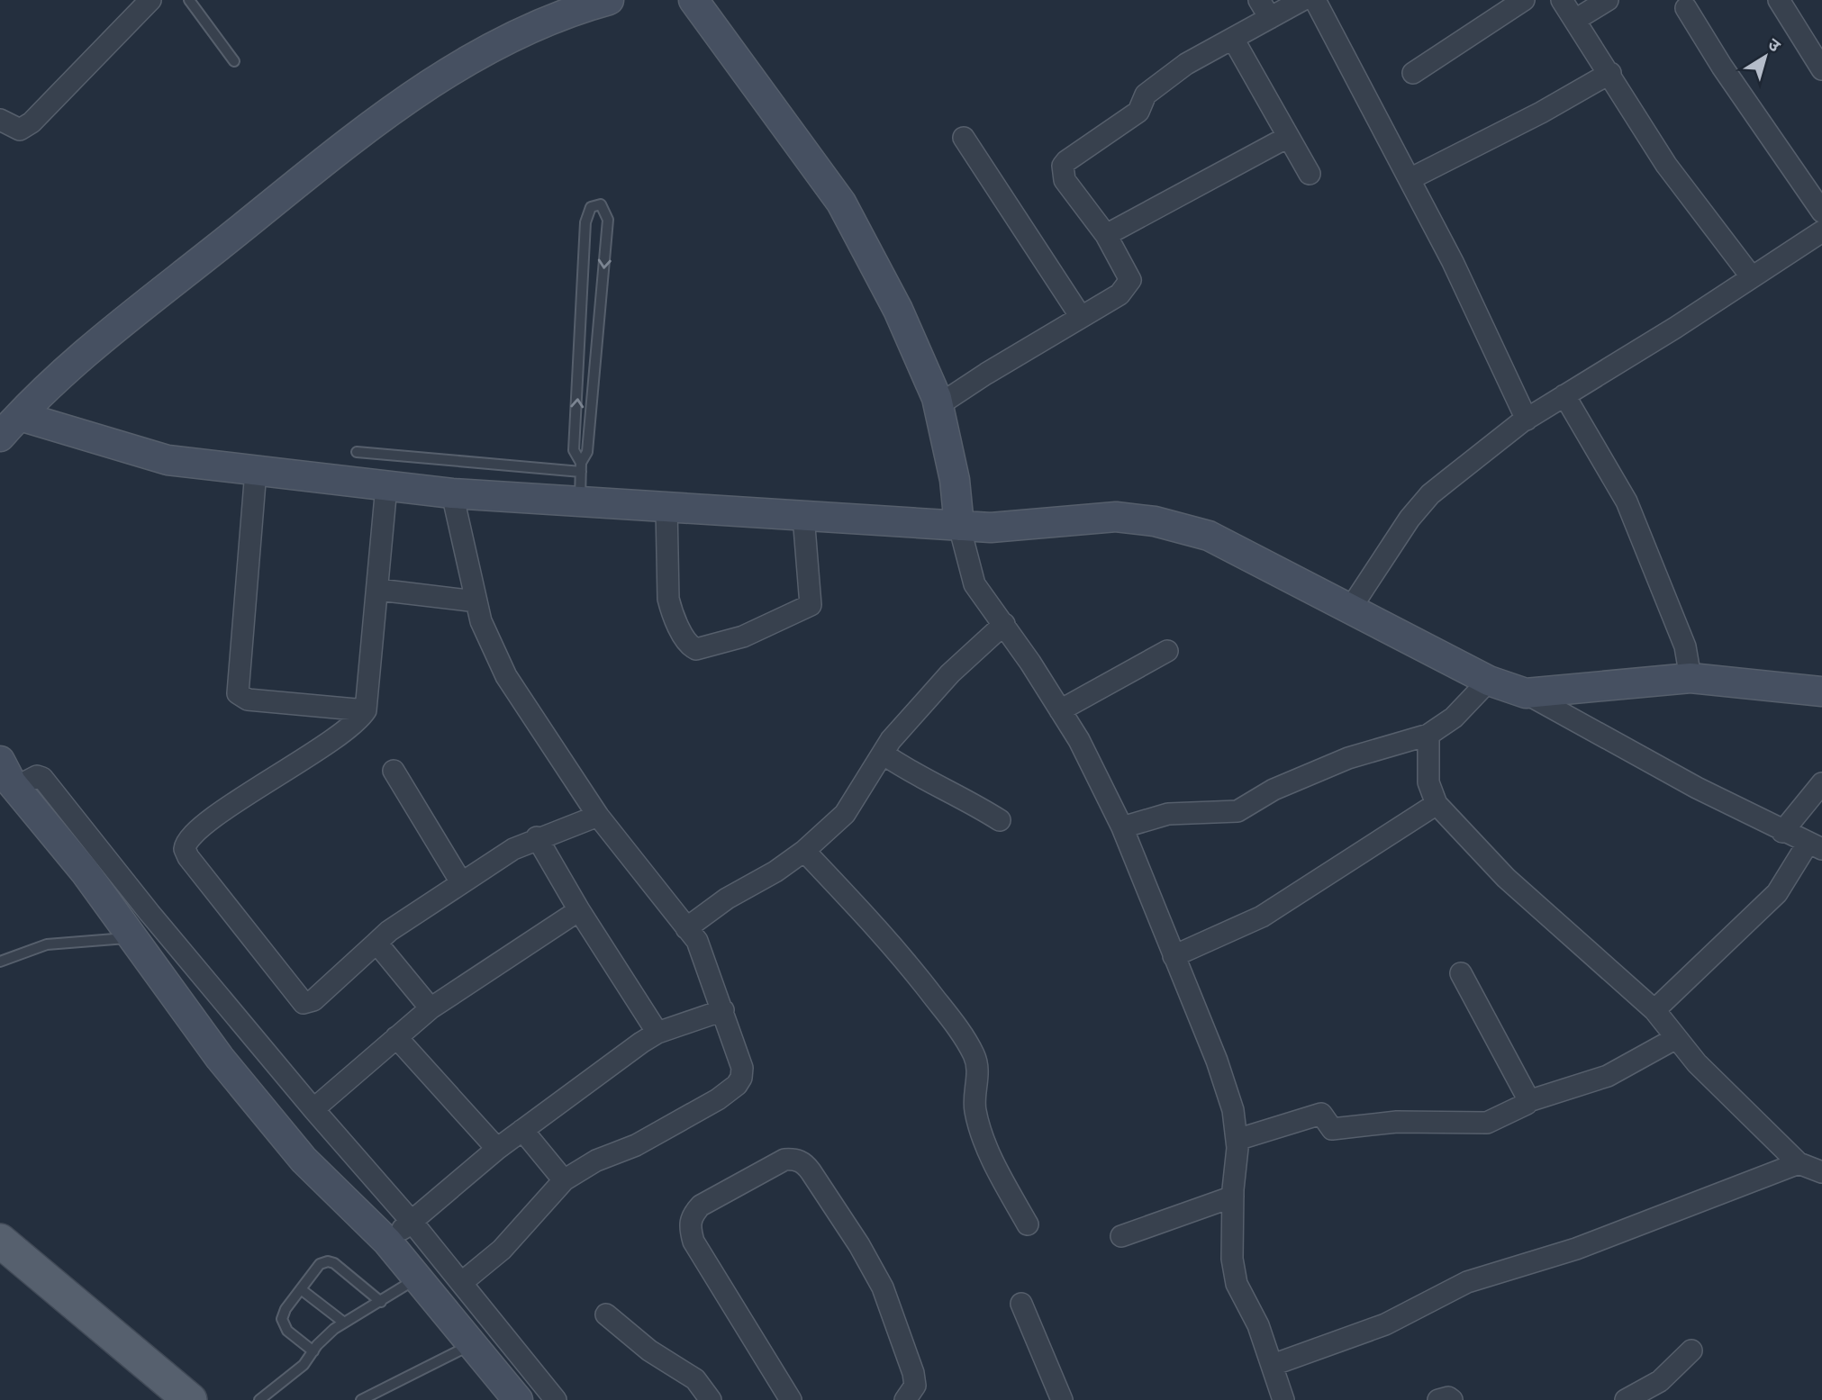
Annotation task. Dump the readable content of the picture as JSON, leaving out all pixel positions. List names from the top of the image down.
{
  "north": "top right"
}
